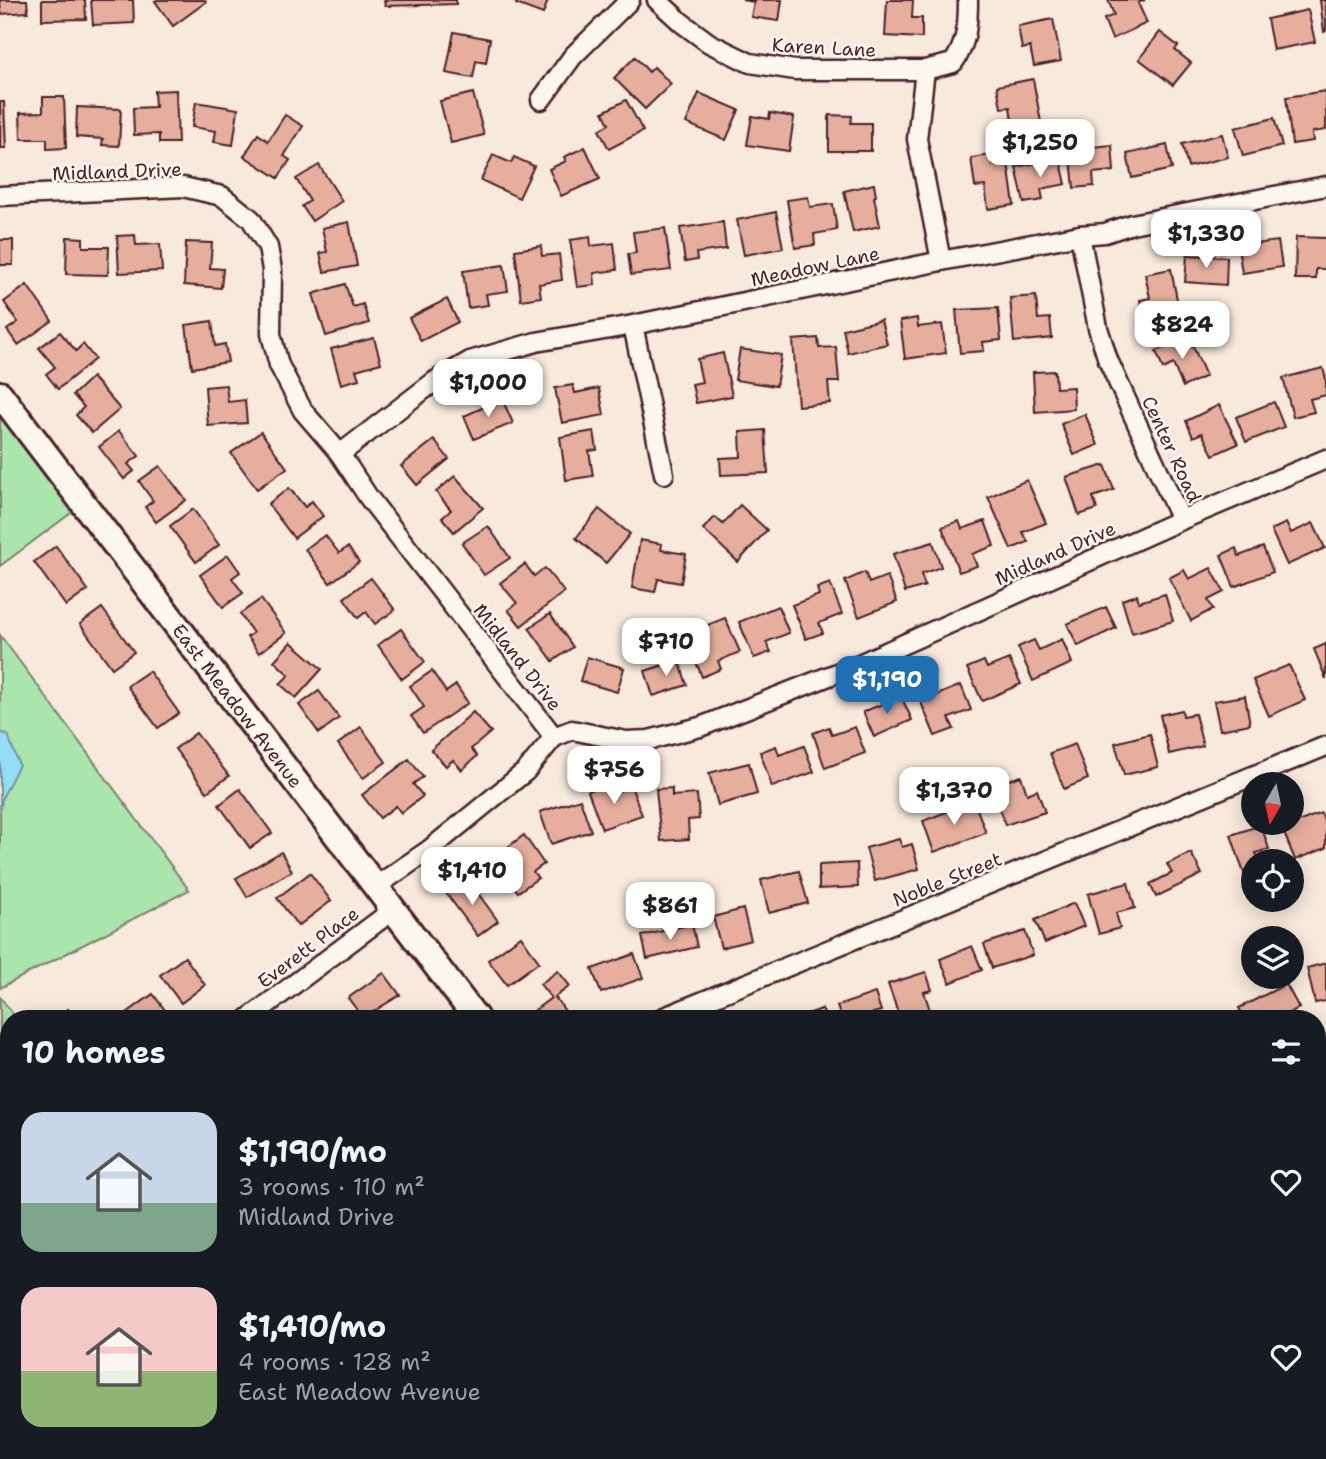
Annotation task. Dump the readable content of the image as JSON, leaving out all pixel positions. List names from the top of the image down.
{
  "streets": {
    "street": [
      "Karen Lane",
      "Midland Drive",
      "Meadow Lane",
      "Center Road",
      "East Meadow Avenue",
      "Noble Street",
      "Everett Place"
    ]
  },
  "crossings": [
    ["Midland Drive", "Meadow Lane"],
    ["Midland Drive", "Center Road"],
    ["Meadow Lane", "Center Road"],
    ["East Meadow Avenue", "Everett Place"]
  ],
  "north": "bottom",
  "page": {
    "price": [
      "$1,250",
      "$1,330",
      "$824",
      "$1,000",
      "$710",
      "$1,190",
      "$756",
      "$1,370",
      "$1,410",
      "$861"
    ],
    "heading": "10 homes",
    "list": [
      {
        "name": "$1,190/mo",
        "note": "3 rooms · 110 m² · Midland Drive"
      },
      {
        "name": "$1,410/mo",
        "note": "4 rooms · 128 m² · East Meadow Avenue"
      }
    ]
  }
}
